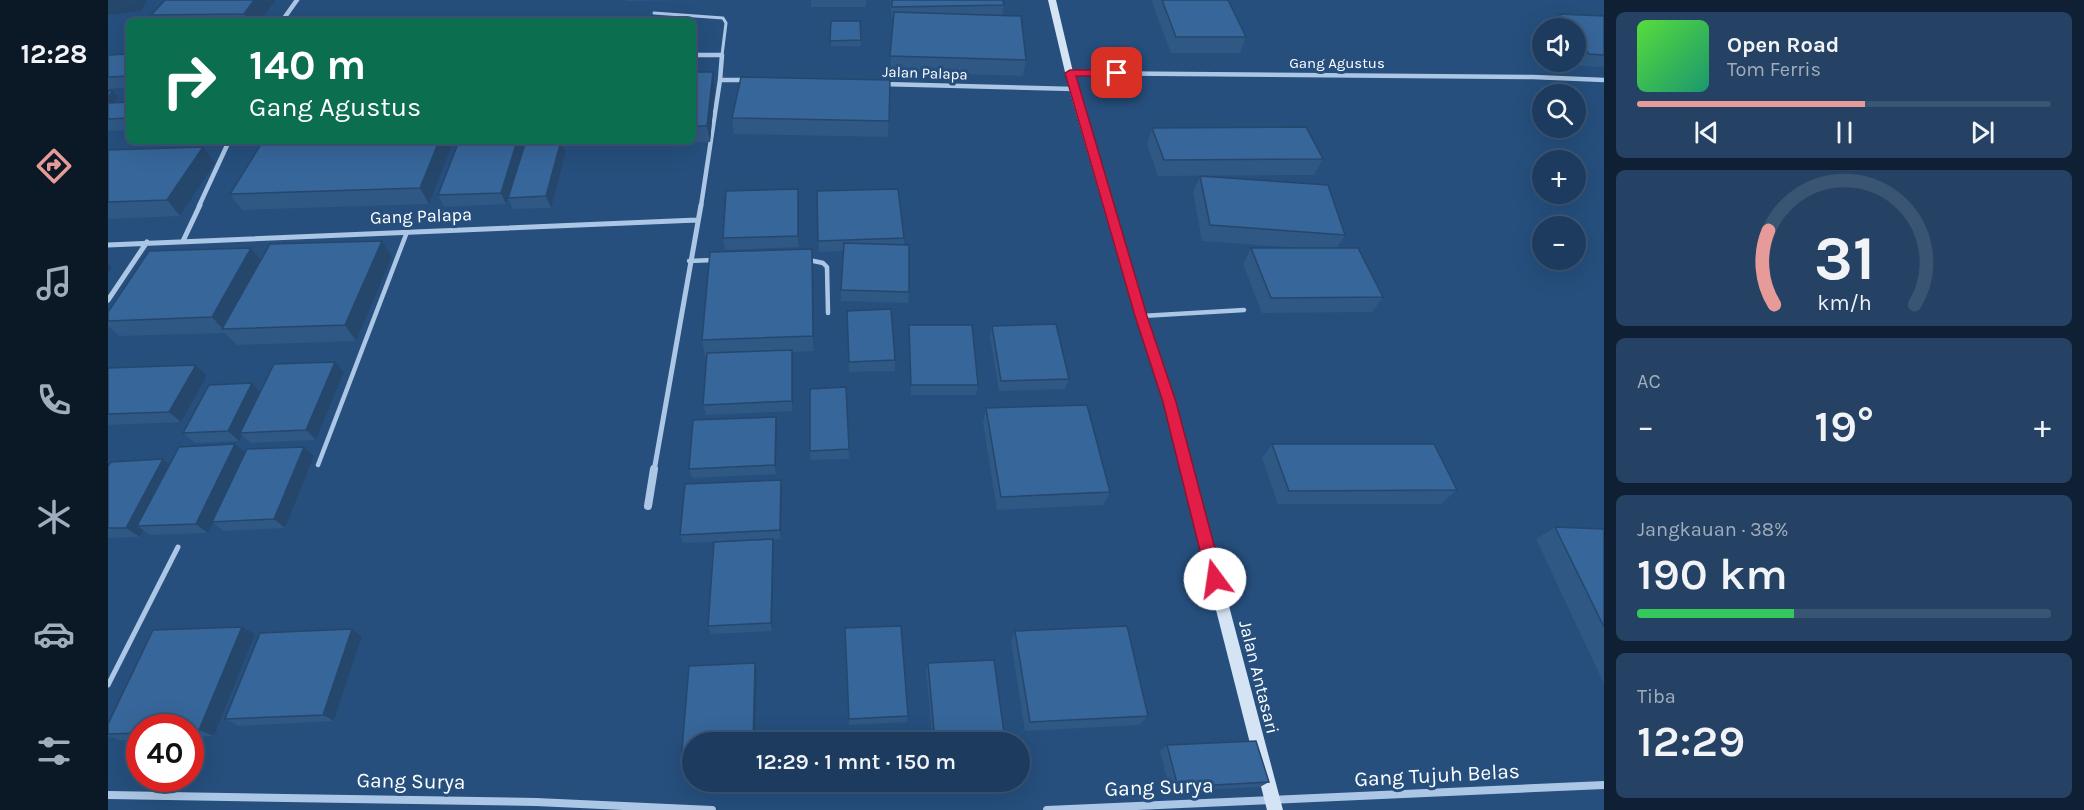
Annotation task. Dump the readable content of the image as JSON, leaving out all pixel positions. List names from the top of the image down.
{
  "streets": {
    "street": [
      "Gang Agustus",
      "Jalan Palapa",
      "Gang Palapa",
      "Jalan Antasari",
      "Gang Tujuh Belas",
      "Gang Surya"
    ]
  },
  "crossings": [
    ["Gang Agustus", "Jalan Antasari"],
    ["Jalan Palapa", "Jalan Antasari"],
    ["Jalan Antasari", "Gang Tujuh Belas"],
    ["Jalan Antasari", "Gang Surya"],
    ["Gang Tujuh Belas", "Gang Surya"]
  ],
  "page": {
    "tabs": "12:28",
    "map_buttons": ["+", "−"],
    "turn": ["140 m", "Gang Agustus"],
    "song": ["Open Road", "Tom Ferris"],
    "tile": [
      "AC",
      ["Jangkauan · 38%", "190 km"],
      ["Tiba", "12:29"]
    ],
    "heat": ["−", "19°", "+"],
    "limit": "40",
    "trip": "12:29 · 1 mnt · 150 m",
    "gauge": ["31", "km/h"]
  }
}
